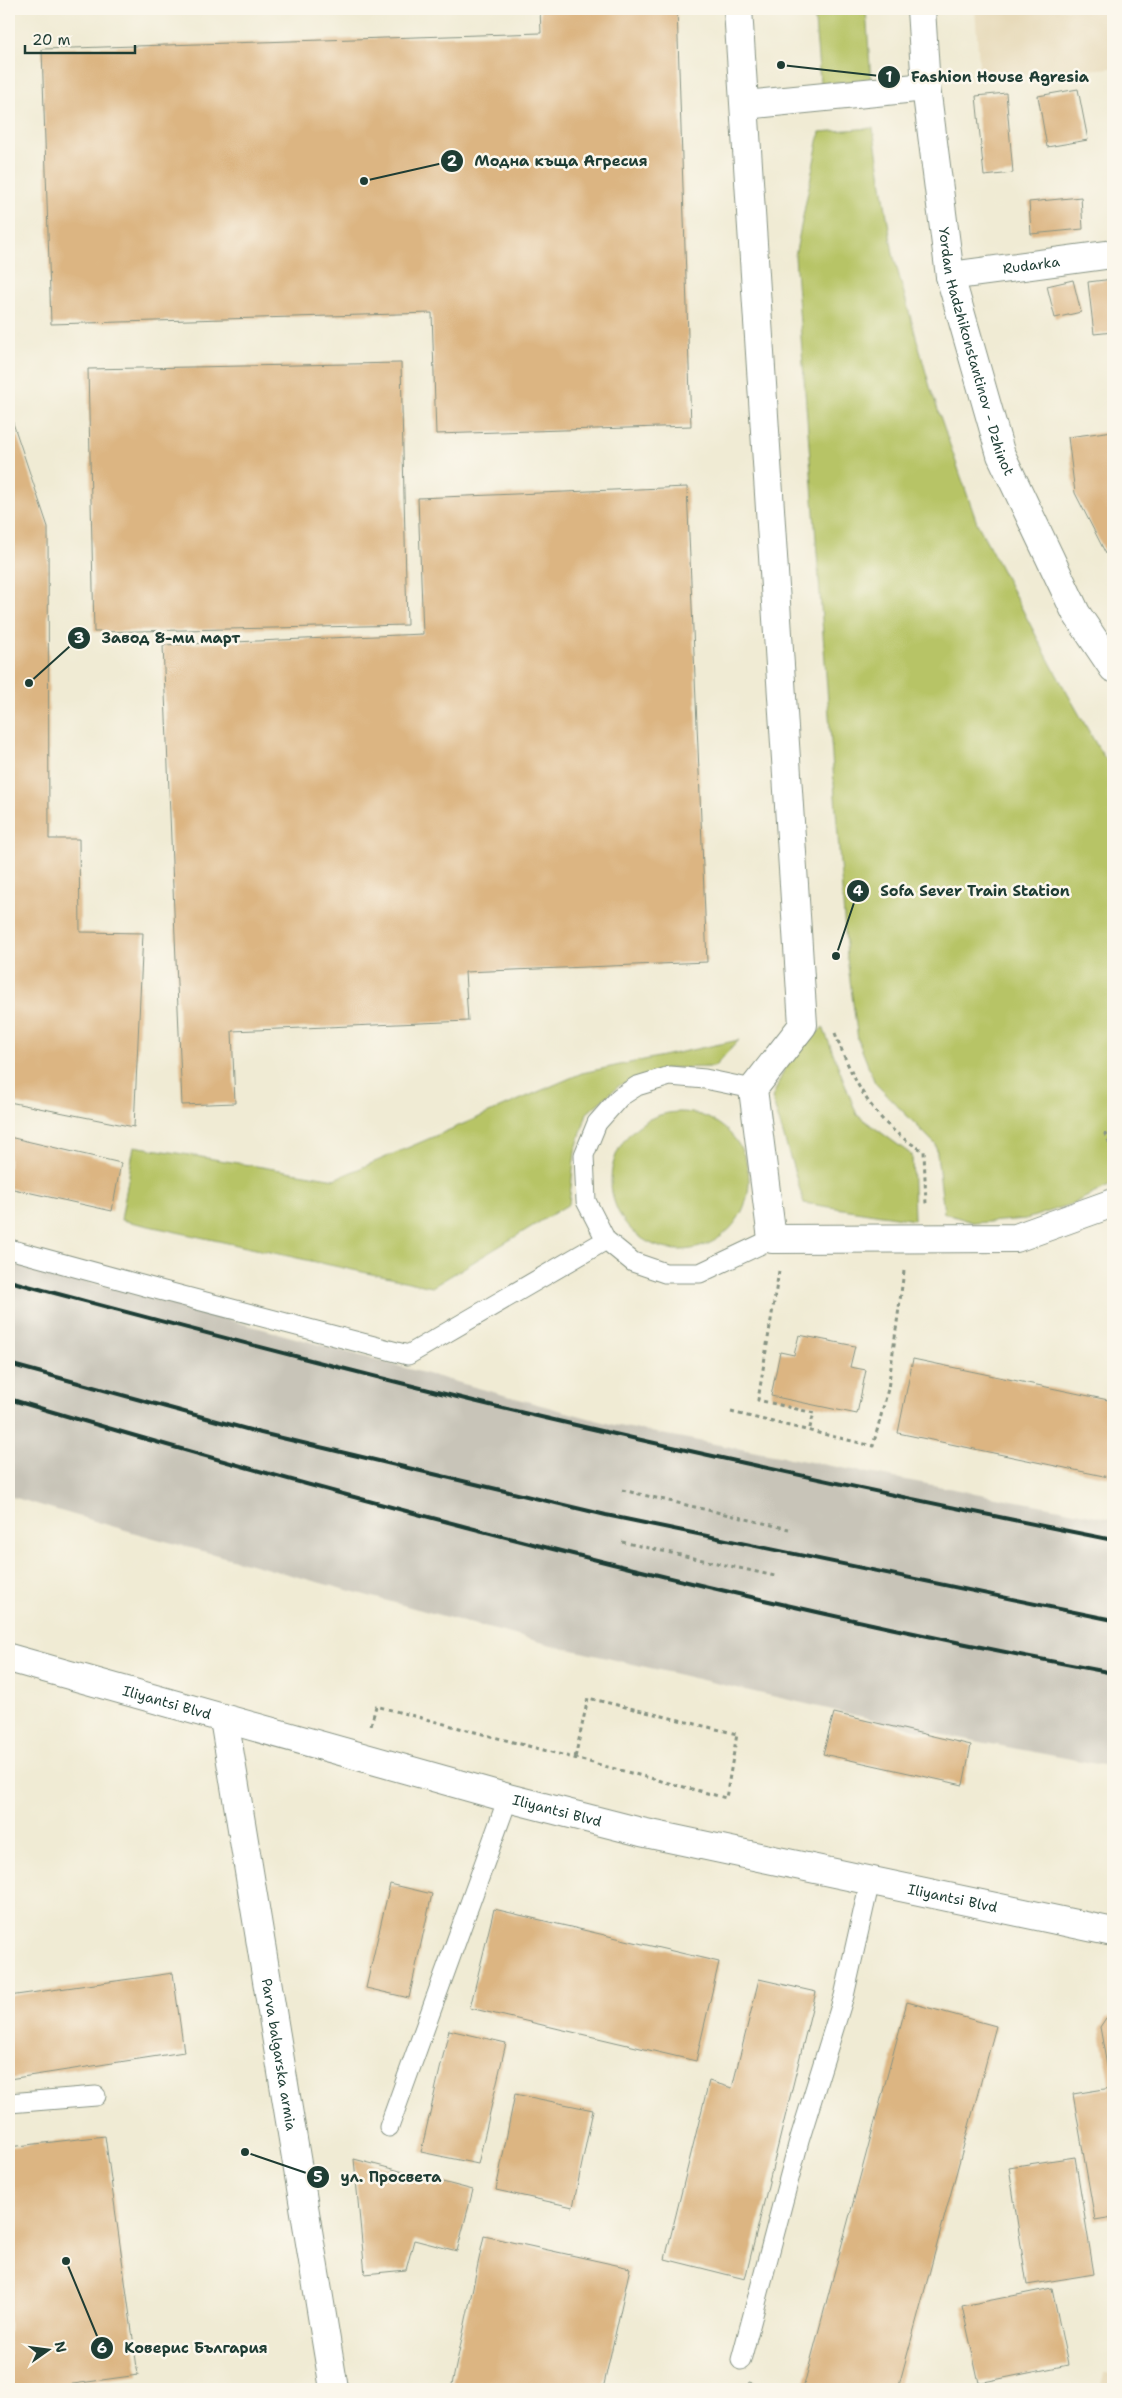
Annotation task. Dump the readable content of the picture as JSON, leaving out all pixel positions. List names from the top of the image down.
{
  "streets": {
    "street": [
      "Rudarka",
      "Yordan Hadzhikonstantinov - Dzhinot",
      "Iliyantsi Blvd",
      "Parva balgarska armia"
    ]
  },
  "crossings": [
    ["Rudarka", "Yordan Hadzhikonstantinov - Dzhinot"],
    ["Iliyantsi Blvd", "Parva balgarska armia"]
  ],
  "places": [
    "Fashion House Agresia",
    "Модна къща Агресия",
    "Завод 8-ми март",
    "Sofa Sever Train Station",
    "ул. Просвета",
    "Коверис България"
  ],
  "scale_bar": "20 m",
  "north": "right"
}
